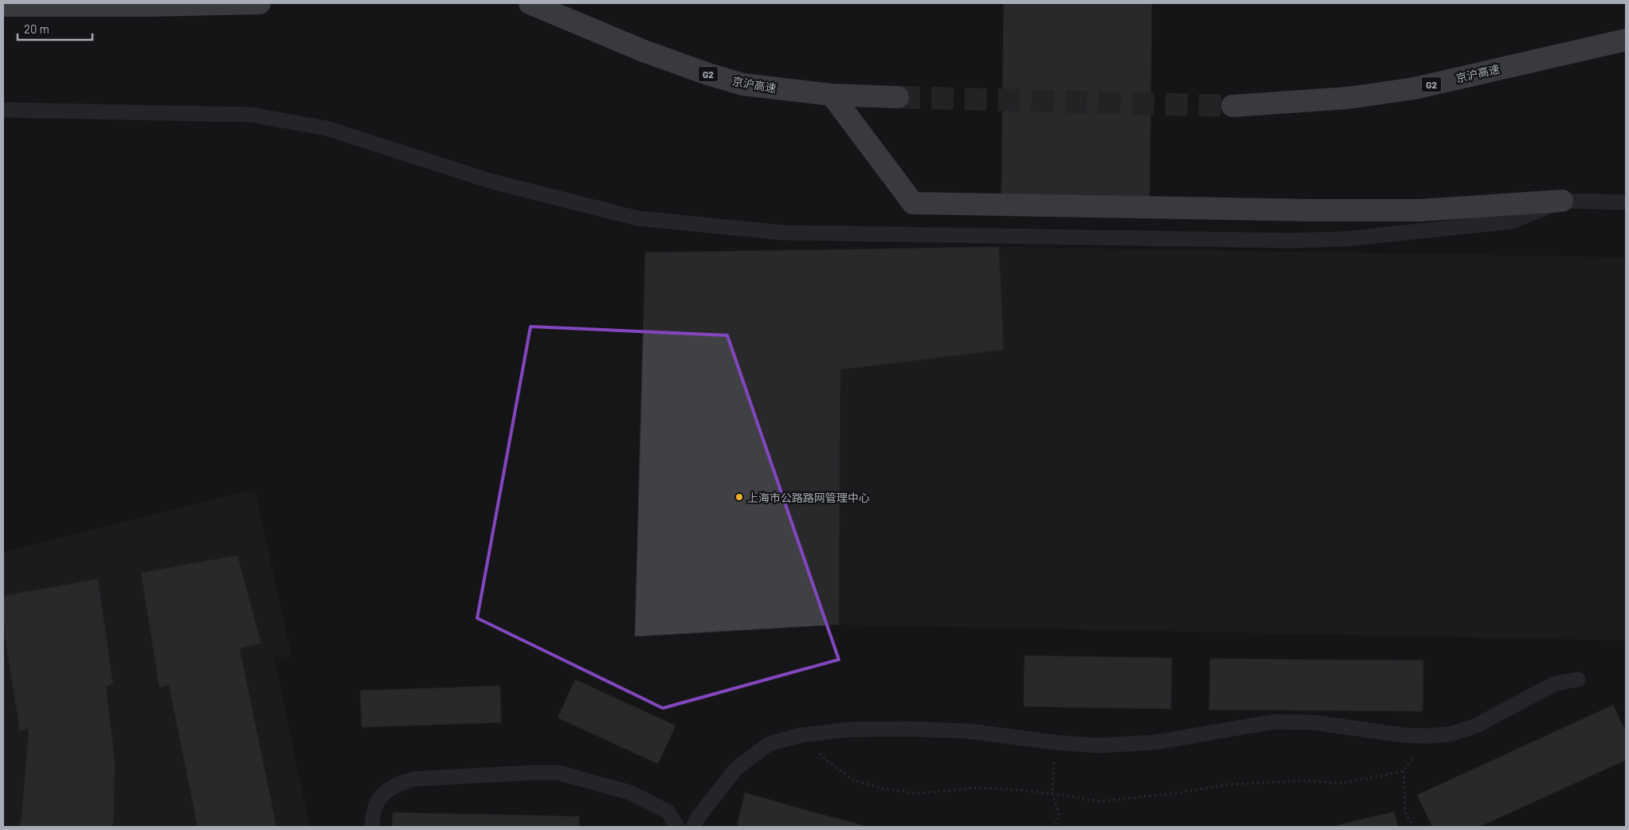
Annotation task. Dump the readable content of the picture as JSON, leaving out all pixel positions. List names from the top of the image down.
{
  "streets": {
    "highway": ["京沪高速", "G2"]
  },
  "places": ["上海市公路路网管理中心"],
  "scale_bar": "20 m"
}
